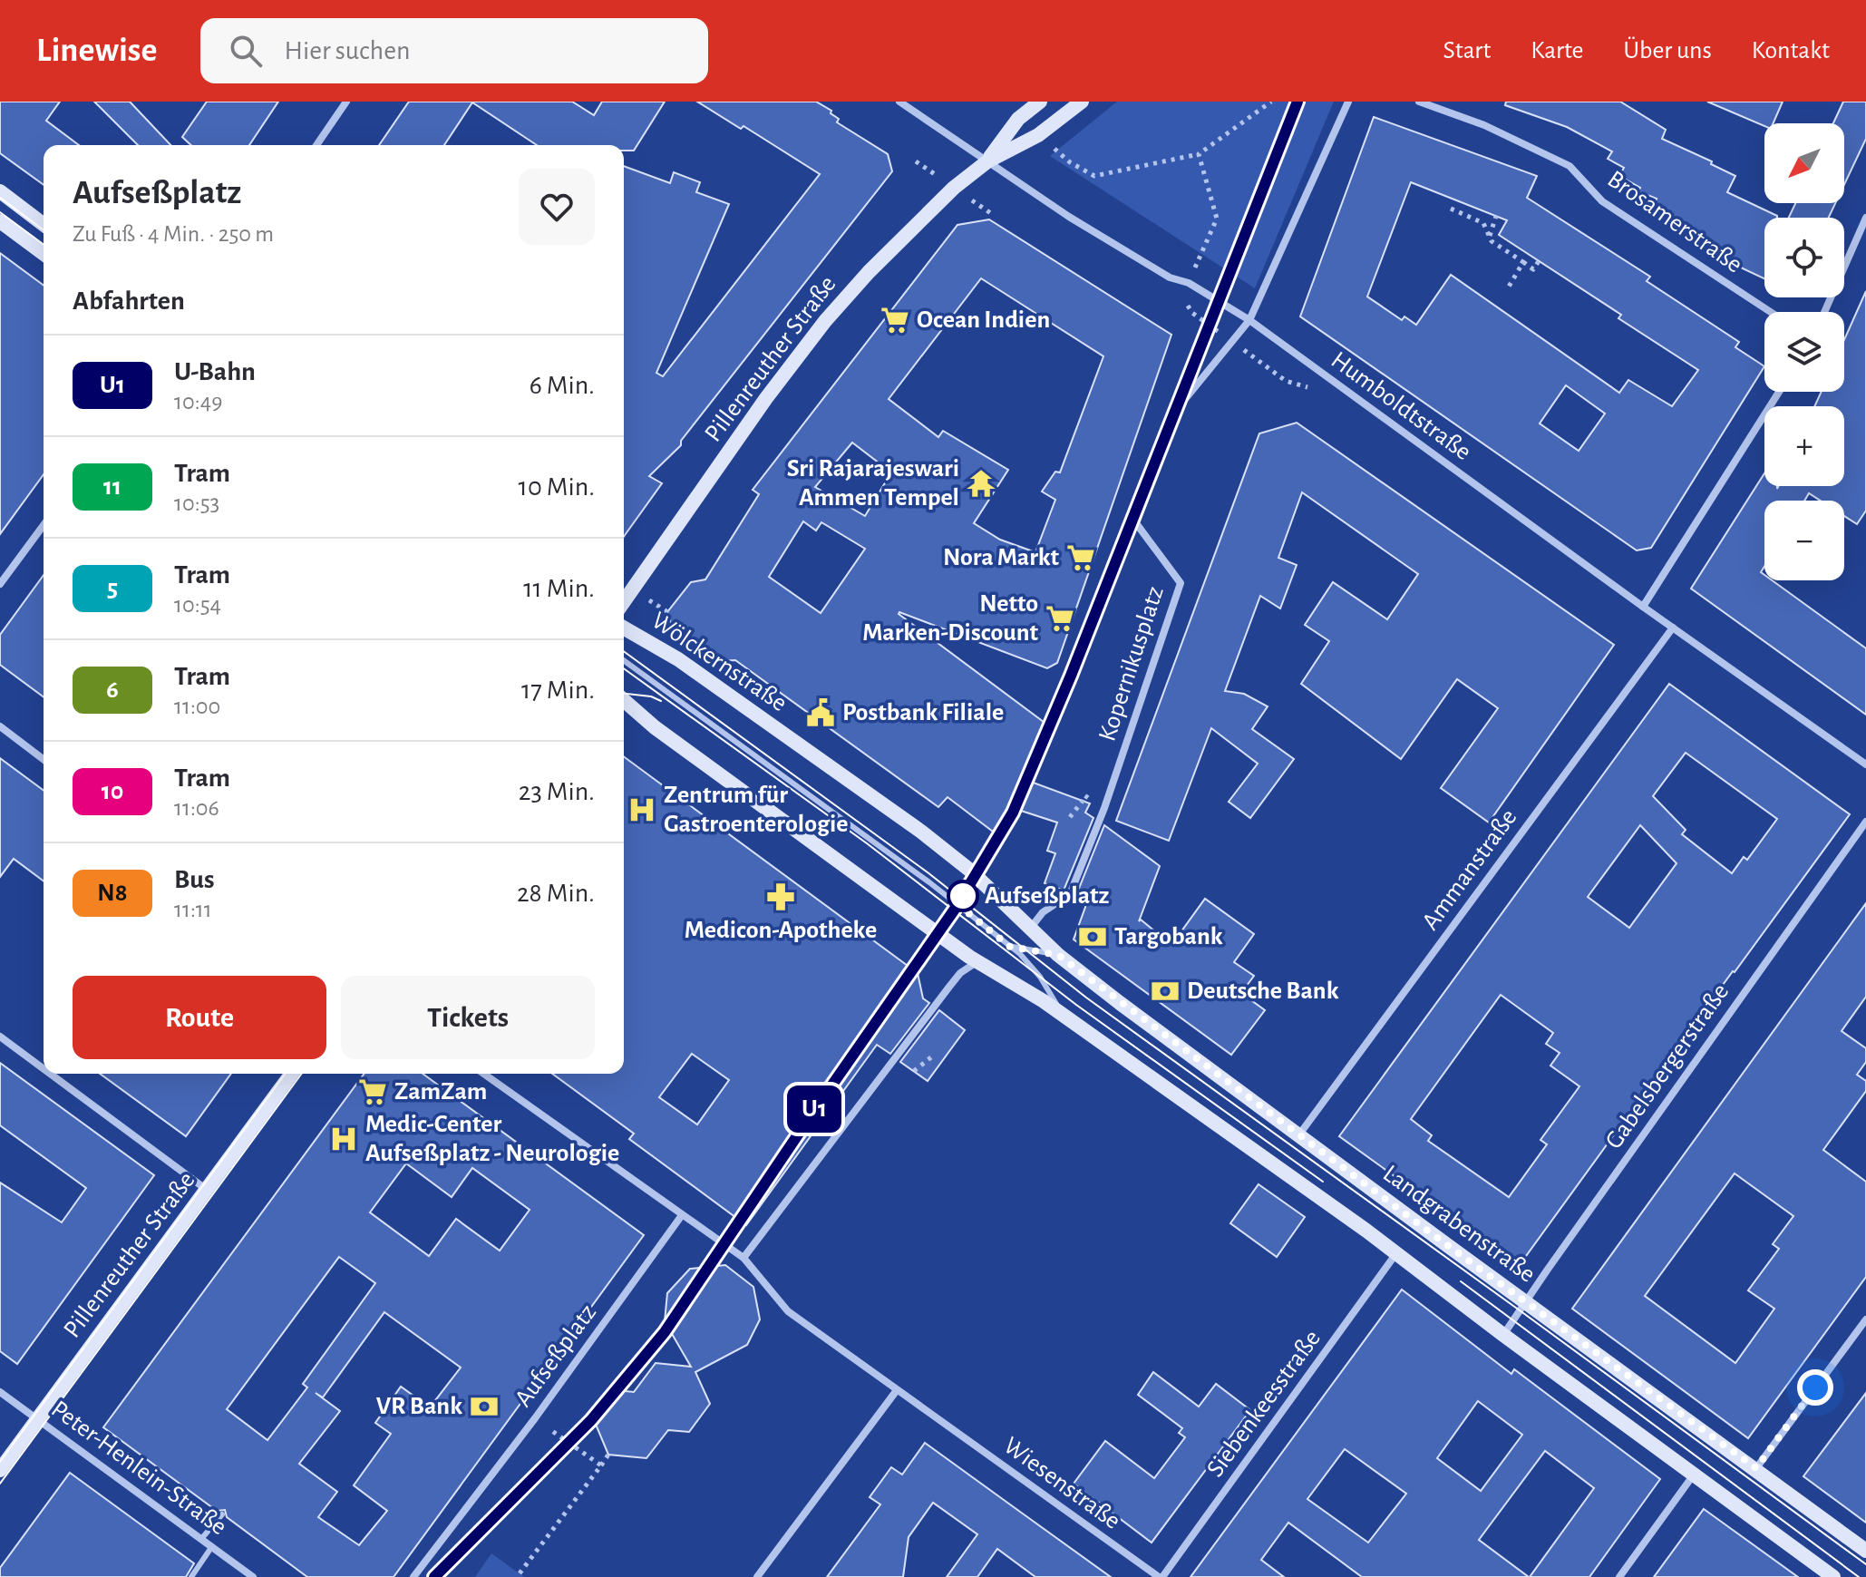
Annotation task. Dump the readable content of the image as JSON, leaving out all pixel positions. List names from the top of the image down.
{
  "streets": {
    "main road": ["Pillenreuther Straße", "Wölckernstraße", "Landgrabenstraße"],
    "street": [
      "Brosamerstraße",
      "Humboldtstraße",
      "Kopernikusplatz",
      "Ammanstraße",
      "Gabelsbergerstraße",
      "Aufseßplatz",
      "Siebenkeesstraße",
      "Peter-Henlein-Straße",
      "Wiesenstraße"
    ]
  },
  "crossings": [
    ["Pillenreuther Straße", "Humboldtstraße"],
    ["Pillenreuther Straße", "Peter-Henlein-Straße"],
    ["Humboldtstraße", "Kopernikusplatz"],
    ["Humboldtstraße", "Ammanstraße"],
    ["Wölckernstraße", "Kopernikusplatz"],
    ["Wölckernstraße", "Landgrabenstraße"],
    ["Kopernikusplatz", "Landgrabenstraße"],
    ["Ammanstraße", "Landgrabenstraße"],
    ["Gabelsbergerstraße", "Landgrabenstraße"],
    ["Siebenkeesstraße", "Wiesenstraße"]
  ],
  "places": {
    "supermarket": [
      "Ocean Indien",
      "Nora Markt",
      "Netto Marken-Discount",
      "ZamZam"
    ],
    "temple": ["Sri Rajarajeswari Ammen Tempel"],
    "public building": ["Postbank Filiale"],
    "hospital": ["Zentrum für Gastroenterologie", "Medic-Center Aufseßplatz - Neurologie"],
    "other": ["Aufseßplatz"],
    "pharmacy": ["Medicon-Apotheke"],
    "bank": ["Targobank", "Deutsche Bank", "VR Bank"]
  },
  "lines": ["metro line U1"],
  "north": "bottom left",
  "page": {
    "header": "Linewise",
    "search": "Hier suchen",
    "nav": [
      "Start",
      "Karte",
      "Über uns",
      "Kontakt"
    ],
    "on_map": "U1",
    "map_buttons": ["+", "−"],
    "heading": [
      ["Aufseßplatz", "Zu Fuß · 4 Min. · 250 m"],
      "Abfahrten"
    ],
    "list": [
      {
        "mark": "U1",
        "name": "U-Bahn",
        "note": "10:49",
        "value": "6 Min."
      },
      {
        "mark": "11",
        "name": "Tram",
        "note": "10:53",
        "value": "10 Min."
      },
      {
        "mark": "5",
        "name": "Tram",
        "note": "10:54",
        "value": "11 Min."
      },
      {
        "mark": "6",
        "name": "Tram",
        "note": "11:00",
        "value": "17 Min."
      },
      {
        "mark": "10",
        "name": "Tram",
        "note": "11:06",
        "value": "23 Min."
      },
      {
        "mark": "N8",
        "name": "Bus",
        "note": "11:11",
        "value": "28 Min."
      }
    ],
    "buttons": ["Route", "Tickets"]
  }
}
